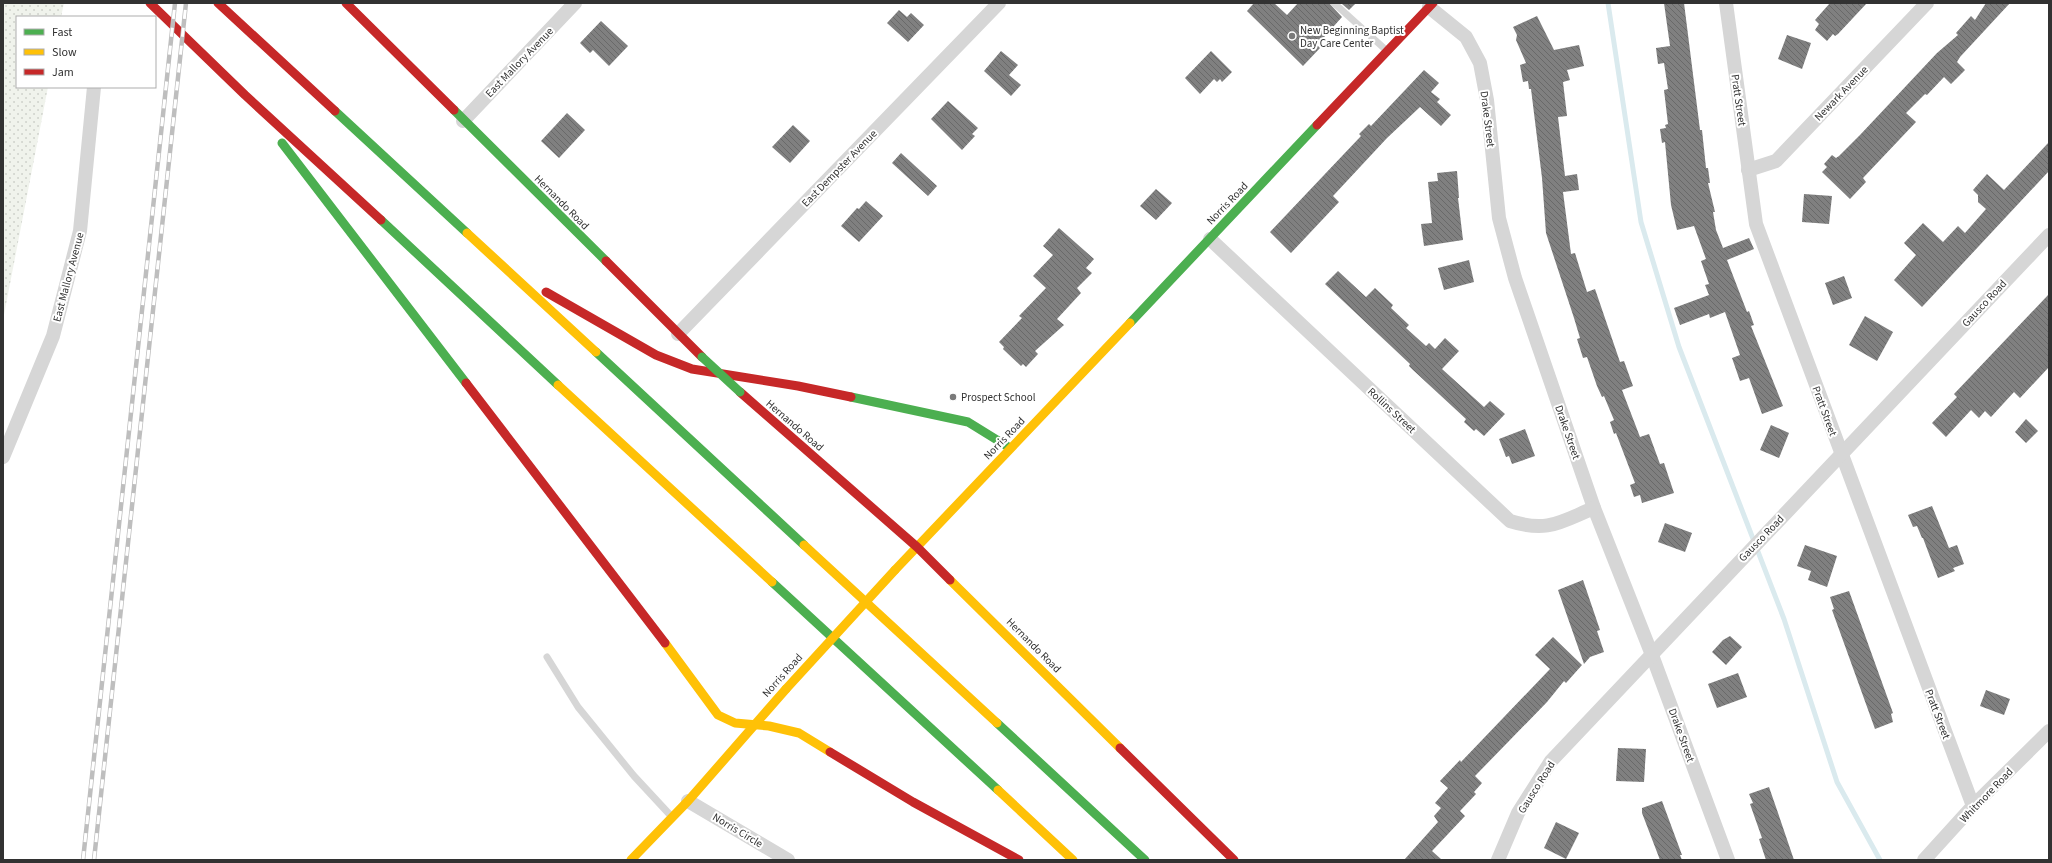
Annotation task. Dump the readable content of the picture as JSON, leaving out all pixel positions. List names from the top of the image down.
{
  "streets": {
    "main road": ["Hernando Road", "Norris Road"],
    "street": [
      "East Mallory Avenue",
      "Newark Avenue",
      "Pratt Street",
      "Drake Street",
      "East Dempster Avenue",
      "Gausco Road",
      "Rollins Street",
      "Whitmore Road",
      "Norris Circle"
    ]
  },
  "crossings": [
    ["East Mallory Avenue", "Hernando Road"],
    ["Newark Avenue", "Pratt Street"],
    ["Pratt Street", "Gausco Road"],
    ["Pratt Street", "Whitmore Road"],
    ["Drake Street", "Norris Road"],
    ["Drake Street", "Gausco Road"],
    ["Drake Street", "Rollins Street"],
    ["East Dempster Avenue", "Hernando Road"],
    ["Hernando Road", "Norris Road"],
    ["Norris Road", "Rollins Street"],
    ["Norris Road", "Norris Circle"]
  ],
  "places": ["New Beginning Baptist Day Care Center", "Prospect School"],
  "legend": ["Fast", "Slow", "Jam"]
}
